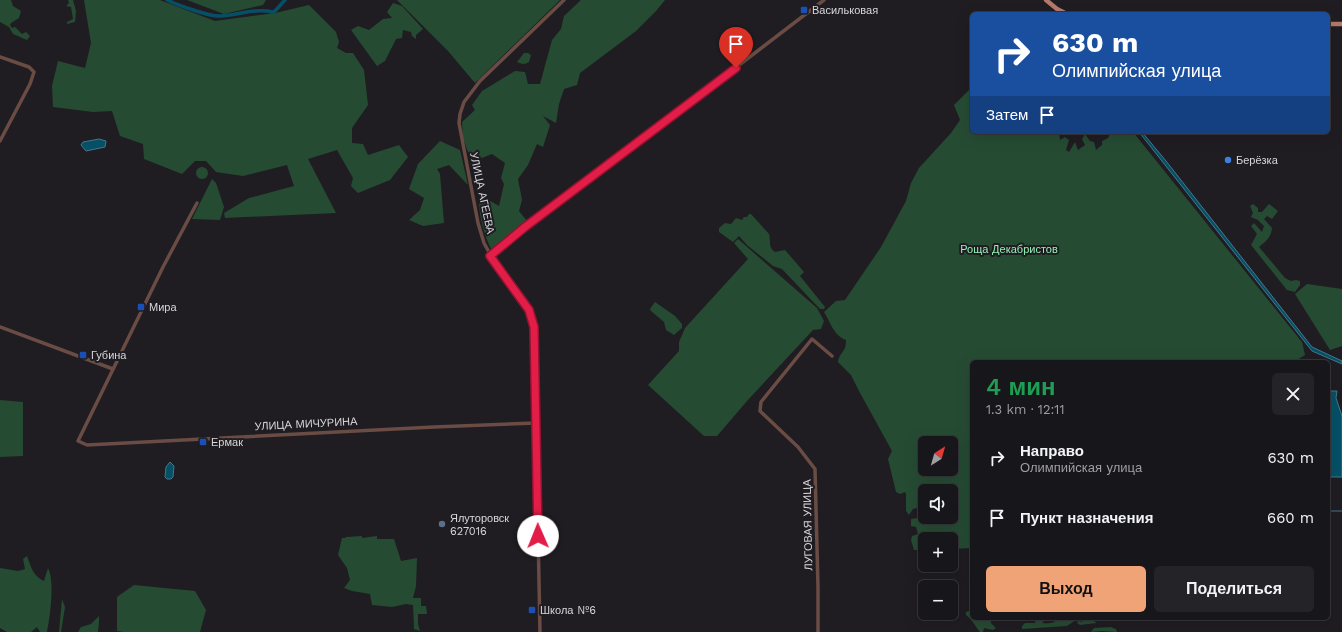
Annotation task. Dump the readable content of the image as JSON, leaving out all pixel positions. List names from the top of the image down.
{
  "streets": {
    "street": ["УЛИЦА АГЕЕВА", "УЛИЦА МИЧУРИНА", "ЛУГОВАЯ УЛИЦА"]
  },
  "crossings": [
    ["УЛИЦА АГЕЕВА", "УЛИЦА МИЧУРИНА"]
  ],
  "parks": ["Роща Декабристов"],
  "places": {
    "transit": [
      "Васильковая",
      "Мира",
      "Губина",
      "Ермак",
      "Школа №6"
    ],
    "other": ["Берёзка", "Ялуторовск 627016"]
  },
  "north": "top right",
  "page": {
    "turn": ["630 m", "Олимпийская улица"],
    "then": "Затем",
    "heading": ["4 мин", "1.3 km · 12:11"],
    "list": [
      {
        "name": "Направо",
        "note": "Олимпийская улица",
        "value": "630 m"
      },
      {
        "name": "Пункт назначения",
        "value": "660 m"
      }
    ],
    "map_buttons": ["+", "−"],
    "buttons": ["Выход", "Поделиться"]
  }
}
